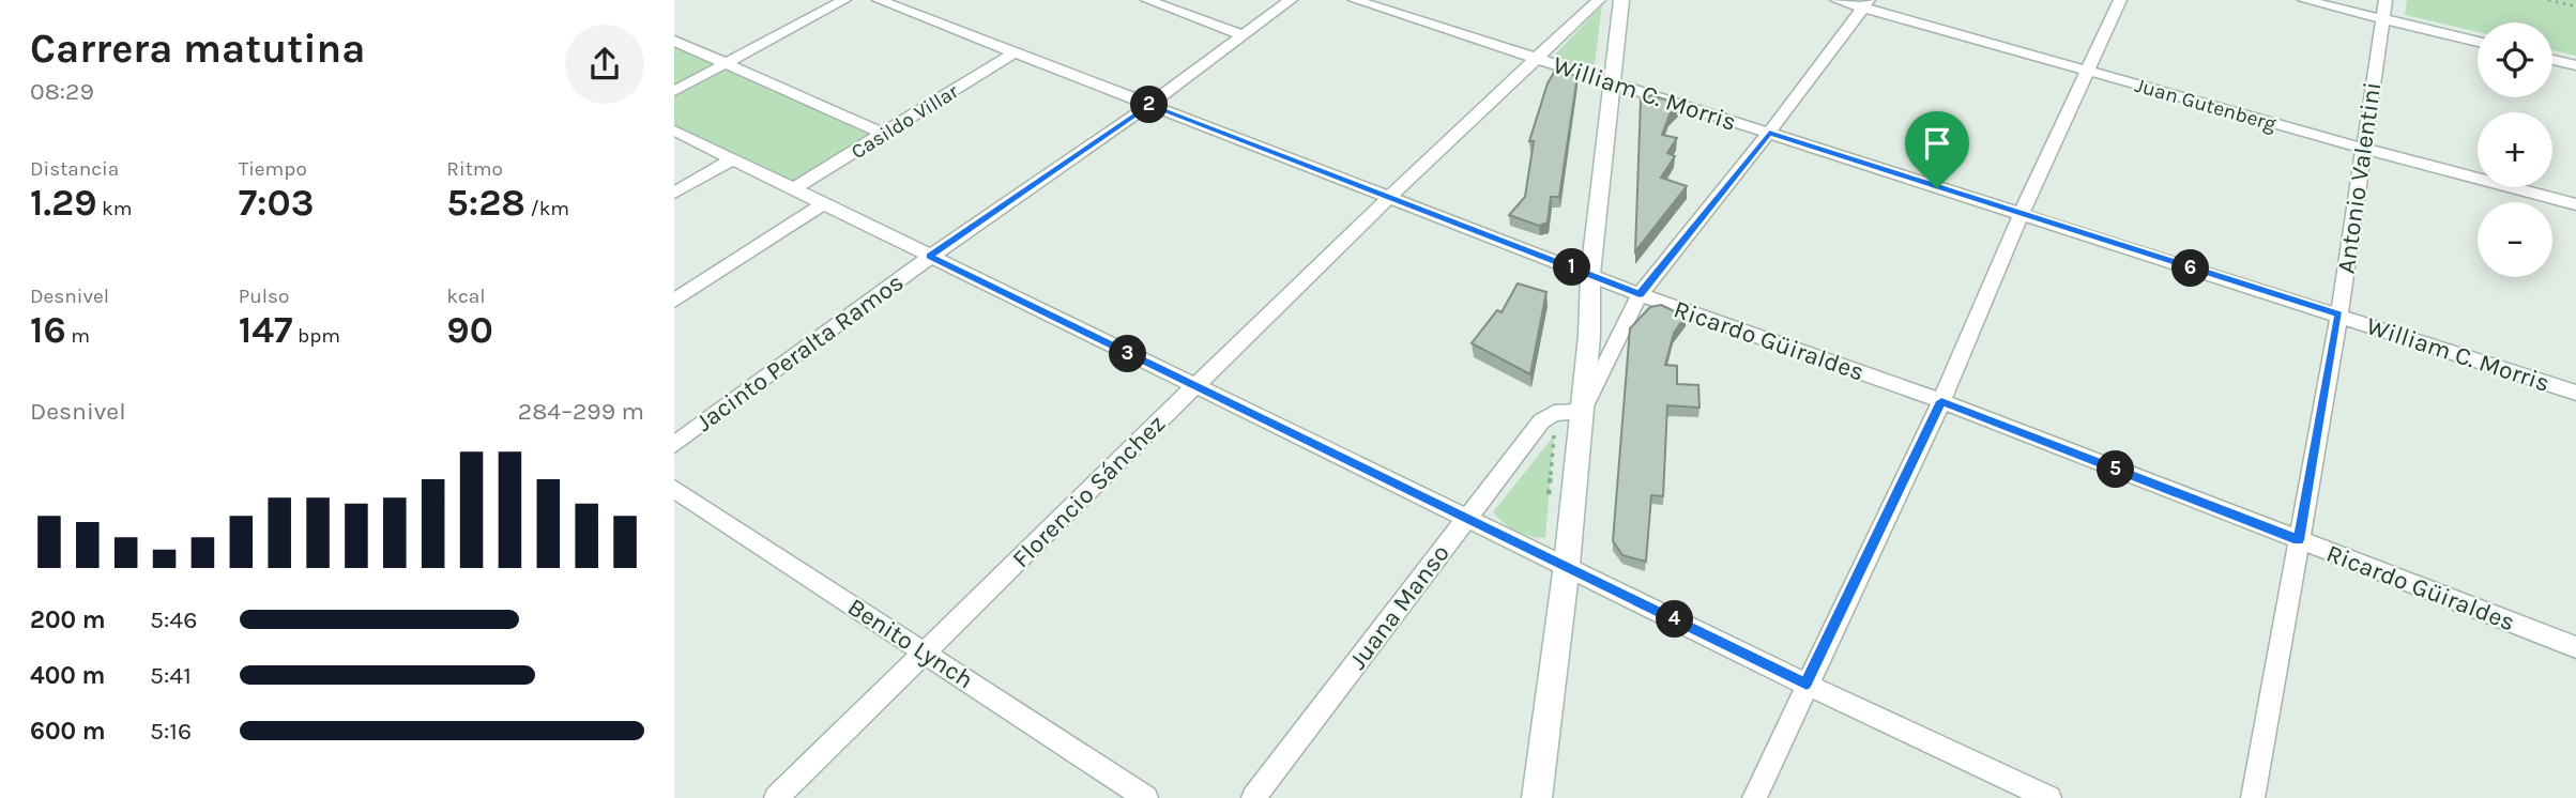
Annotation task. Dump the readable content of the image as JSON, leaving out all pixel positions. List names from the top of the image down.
{
  "streets": {
    "street": [
      "William C. Morris",
      "Juan Gutenberg",
      "Casildo Villar",
      "Antonio Valentini",
      "Ricardo Güiraldes",
      "Jacinto Peralta Ramos",
      "Florencio Sánchez",
      "Juana Manso",
      "Benito Lynch"
    ]
  },
  "crossings": [
    ["William C. Morris", "Antonio Valentini"],
    ["William C. Morris", "Florencio Sánchez"],
    ["Juan Gutenberg", "Antonio Valentini"],
    ["Casildo Villar", "Ricardo Güiraldes"],
    ["Antonio Valentini", "Ricardo Güiraldes"],
    ["Ricardo Güiraldes", "Jacinto Peralta Ramos"],
    ["Ricardo Güiraldes", "Florencio Sánchez"],
    ["Florencio Sánchez", "Benito Lynch"]
  ],
  "page": {
    "heading": ["Carrera matutina", "08:29"],
    "map_buttons": ["+", "−"],
    "pins": [
      "2",
      "1",
      "6",
      "3",
      "5",
      "4"
    ],
    "stats": [
      ["Distancia", "1.29 km"],
      ["Tiempo", "7:03"],
      ["Ritmo", "5:28 /km"],
      ["Desnivel", "16 m"],
      ["Pulso", "147 bpm"],
      ["kcal", "90"]
    ],
    "chart": ["Desnivel", "284–299 m"],
    "list": [
      {
        "name": "200 m",
        "note": "5:46"
      },
      {
        "name": "400 m",
        "note": "5:41"
      },
      {
        "name": "600 m",
        "note": "5:16"
      }
    ]
  }
}
